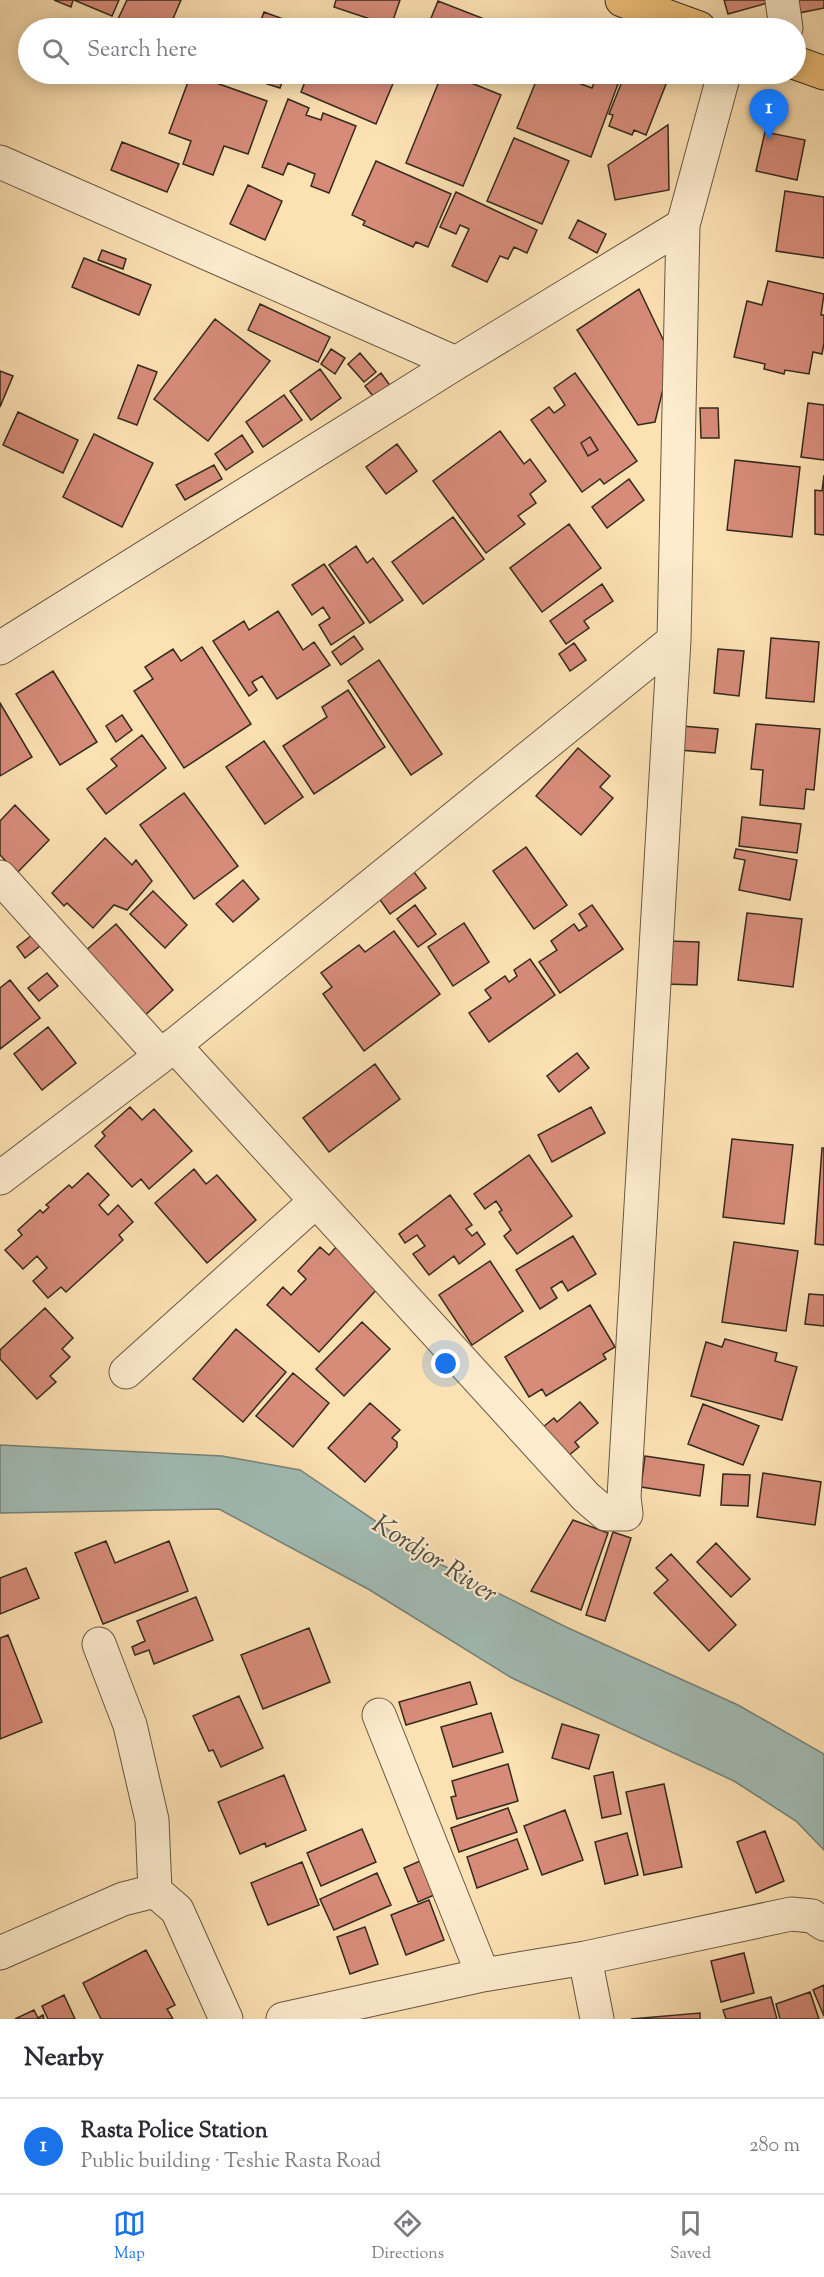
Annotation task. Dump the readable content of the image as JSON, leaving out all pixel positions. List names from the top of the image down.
{
  "water": ["Kordjor River"],
  "page": {
    "search": "Search here",
    "pins": "1",
    "heading": "Nearby",
    "list": [
      {
        "mark": "1",
        "name": "Rasta Police Station",
        "note": "Public building · Teshie Rasta Road",
        "value": "280 m"
      }
    ],
    "nav": ["Map", "Directions", "Saved"]
  }
}
